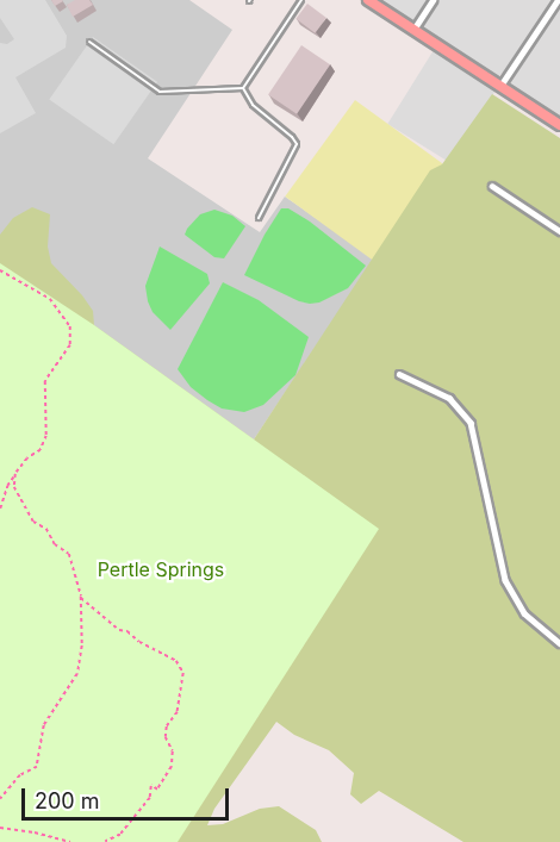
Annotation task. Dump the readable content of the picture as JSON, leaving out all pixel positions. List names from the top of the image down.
{
  "parks": ["Pertle Springs"],
  "scale_bar": "200 m"
}
